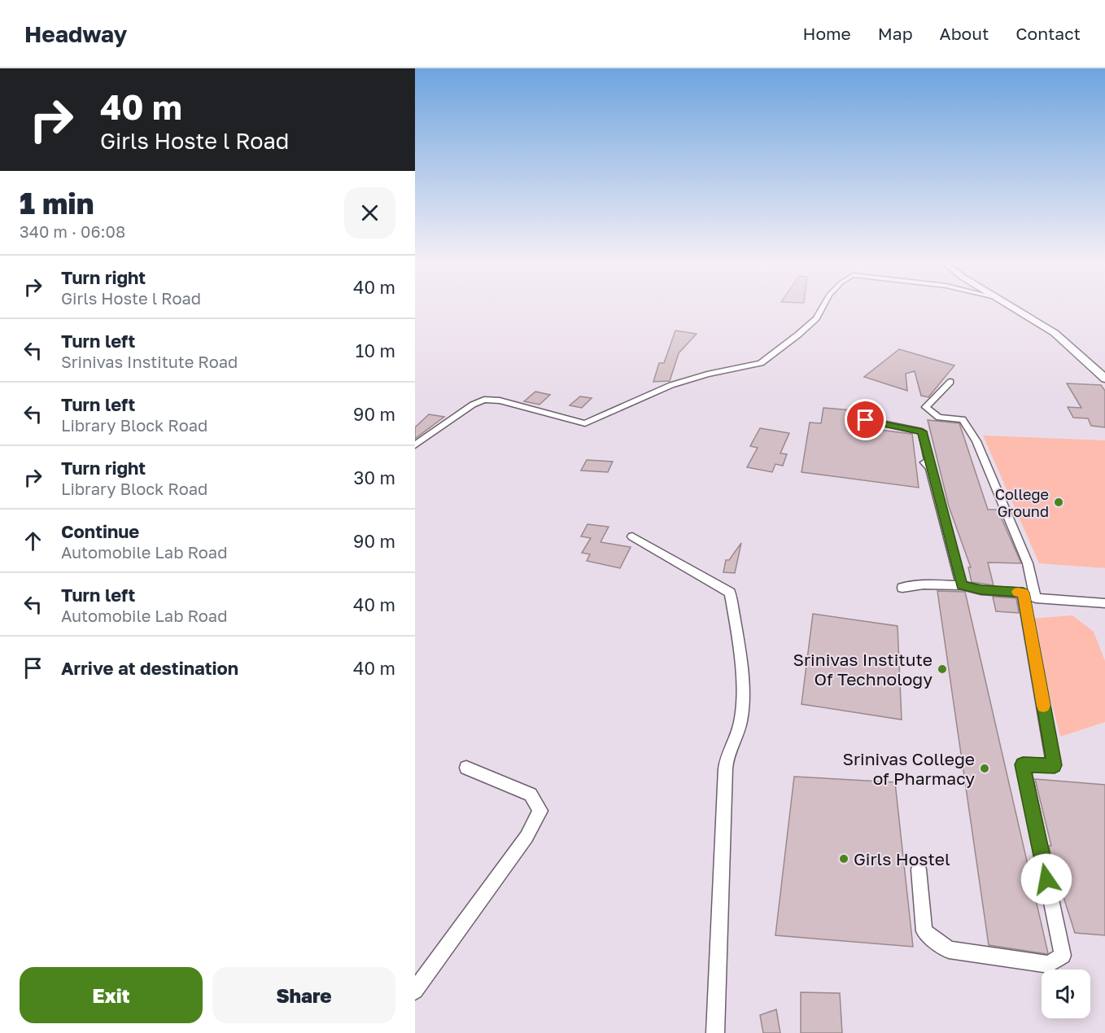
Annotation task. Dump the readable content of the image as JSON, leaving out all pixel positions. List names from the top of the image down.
{
  "places": [
    "College Ground",
    "Srinivas Institute Of Technology",
    "Srinivas College of Pharmacy",
    "Girls Hostel"
  ],
  "page": {
    "header": "Headway",
    "nav": [
      "Home",
      "Map",
      "About",
      "Contact"
    ],
    "turn": ["40 m", "Girls Hoste l Road"],
    "heading": ["1 min", "340 m · 06:08"],
    "list": [
      {
        "name": "Turn right",
        "note": "Girls Hoste l Road",
        "value": "40 m"
      },
      {
        "name": "Turn left",
        "note": "Srinivas Institute Road",
        "value": "10 m"
      },
      {
        "name": "Turn left",
        "note": "Library Block Road",
        "value": "90 m"
      },
      {
        "name": "Turn right",
        "note": "Library Block Road",
        "value": "30 m"
      },
      {
        "name": "Continue",
        "note": "Automobile Lab Road",
        "value": "90 m"
      },
      {
        "name": "Turn left",
        "note": "Automobile Lab Road",
        "value": "40 m"
      },
      {
        "name": "Arrive at destination",
        "value": "40 m"
      }
    ],
    "buttons": ["Exit", "Share"]
  }
}
